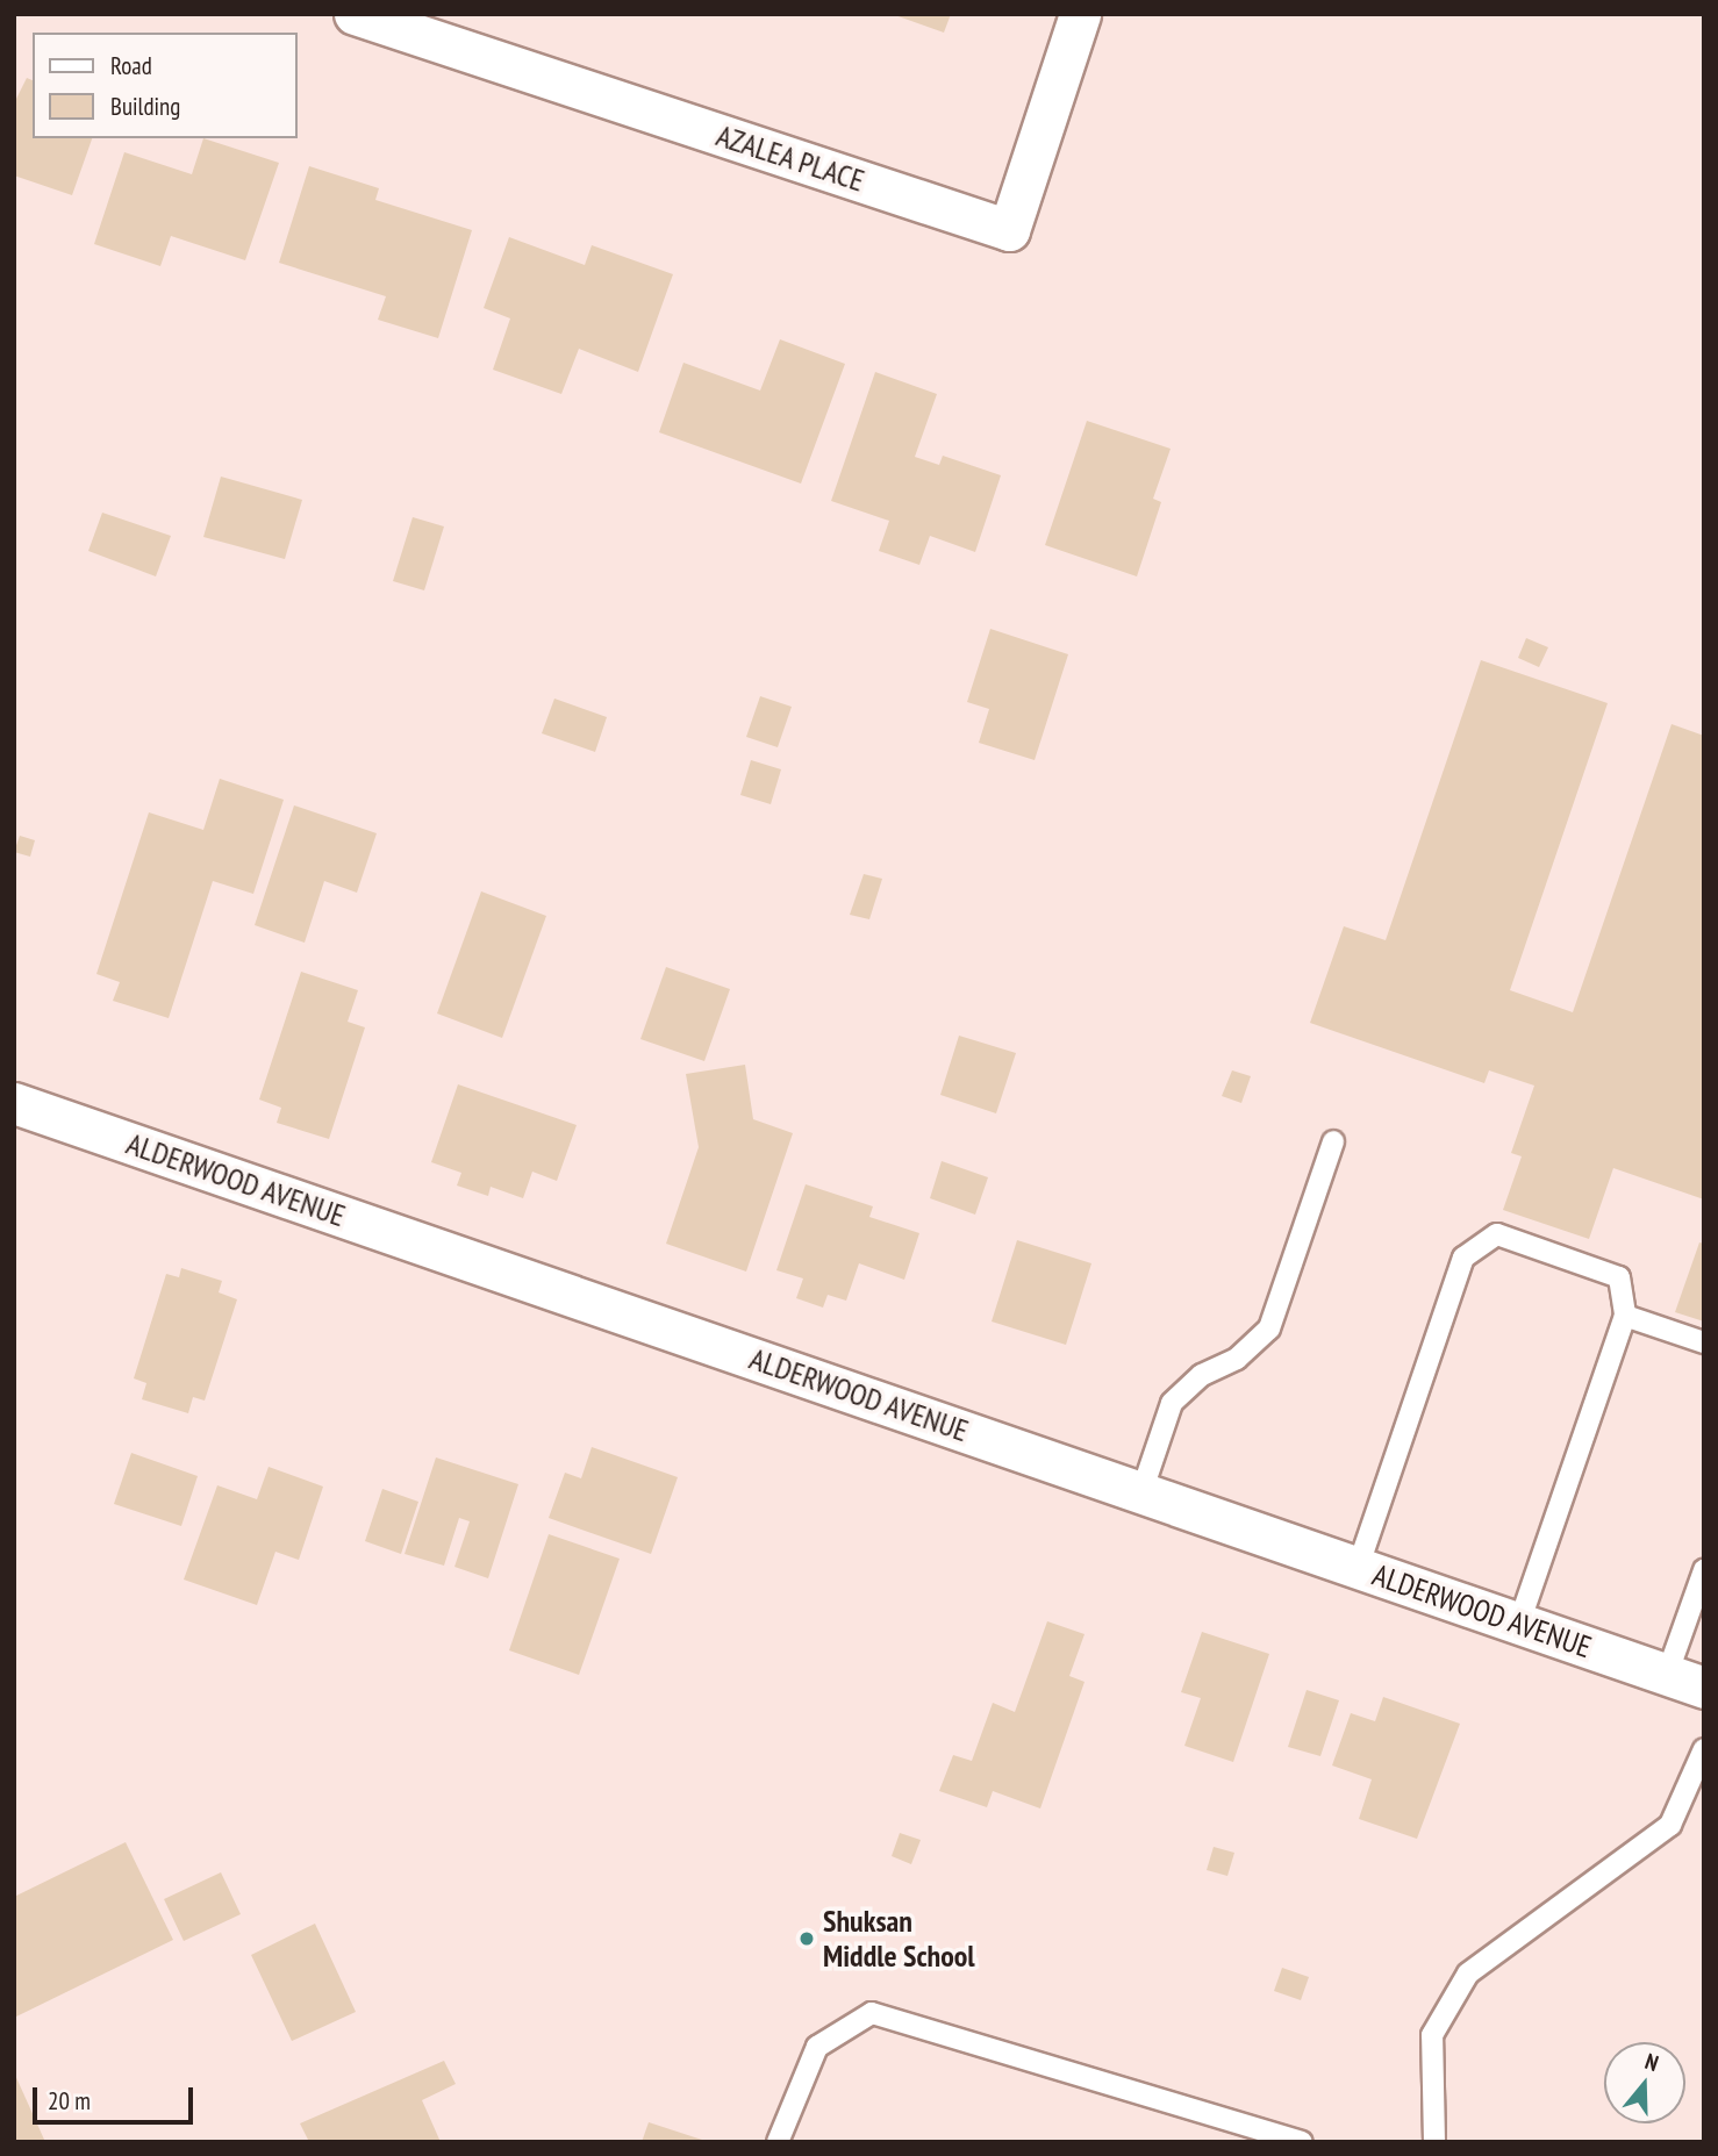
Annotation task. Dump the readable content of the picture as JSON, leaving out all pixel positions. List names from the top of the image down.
{
  "streets": {
    "street": ["AZALEA PLACE", "ALDERWOOD AVENUE"]
  },
  "places": ["Shuksan Middle School"],
  "legend": ["Road", "Building"],
  "scale_bar": "20 m",
  "north": "top"
}
